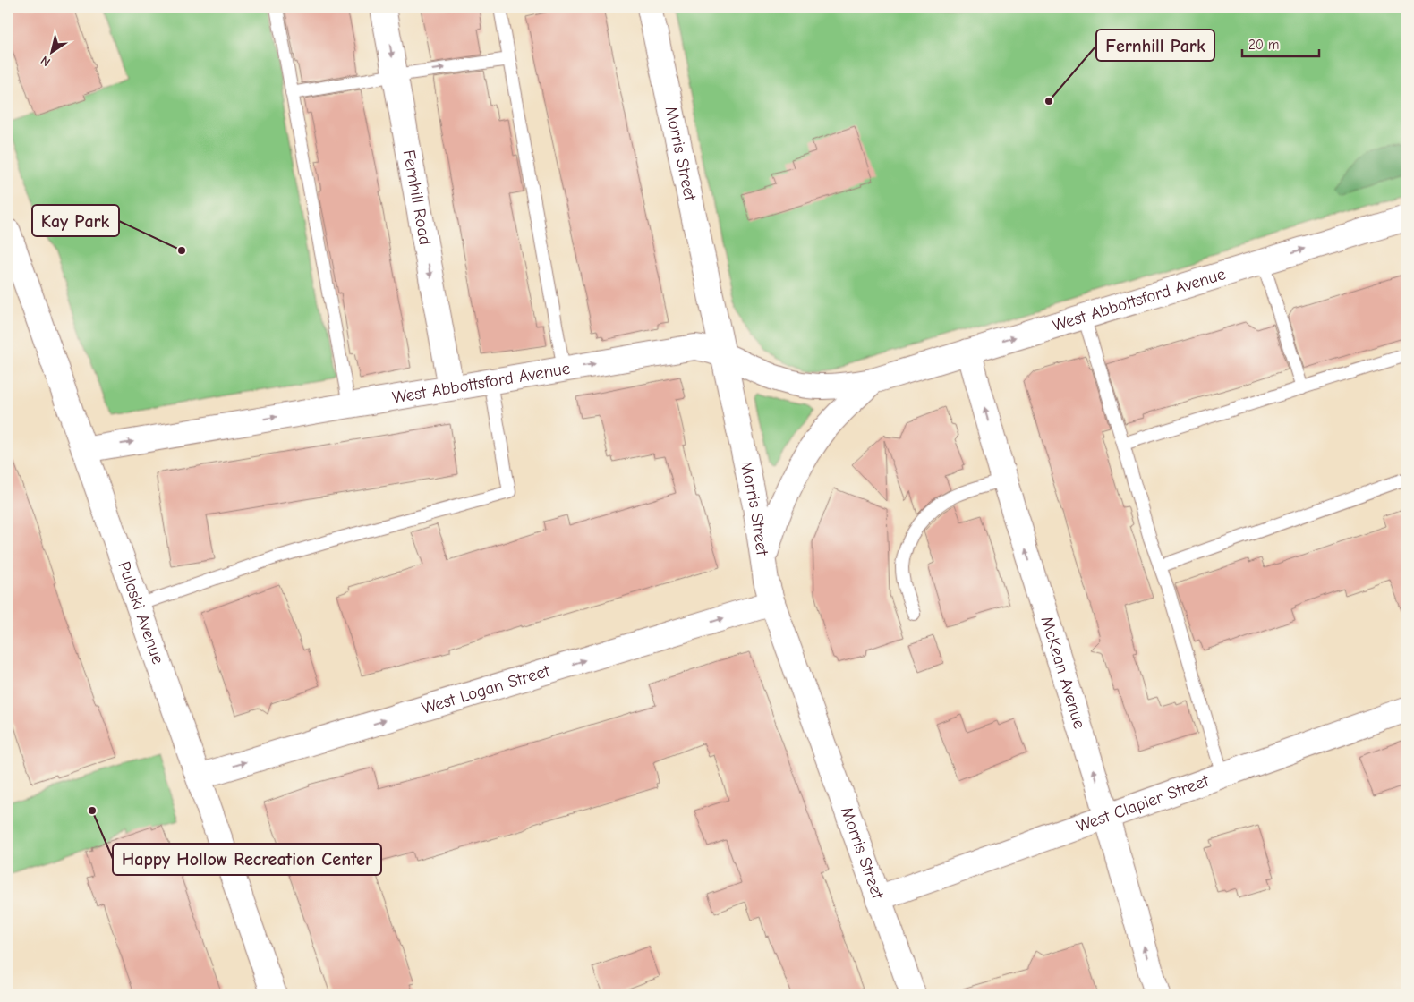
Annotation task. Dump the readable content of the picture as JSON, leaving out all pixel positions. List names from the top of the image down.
{
  "streets": {
    "street": [
      "Morris Street",
      "Fernhill Road",
      "West Abbottsford Avenue",
      "Pulaski Avenue",
      "McKean Avenue",
      "West Logan Street",
      "West Clapier Street"
    ]
  },
  "crossings": [
    ["Morris Street", "West Abbottsford Avenue"],
    ["Morris Street", "West Logan Street"],
    ["Morris Street", "West Clapier Street"],
    ["Fernhill Road", "West Abbottsford Avenue"],
    ["West Abbottsford Avenue", "Pulaski Avenue"],
    ["West Abbottsford Avenue", "McKean Avenue"],
    ["Pulaski Avenue", "West Logan Street"],
    ["McKean Avenue", "West Clapier Street"]
  ],
  "one_way": [
    "Fernhill Road",
    "West Abbottsford Avenue",
    "McKean Avenue",
    "West Logan Street"
  ],
  "places": ["Fernhill Park", "Kay Park", "Happy Hollow Recreation Center"],
  "scale_bar": "20 m",
  "north": "bottom left"
}
